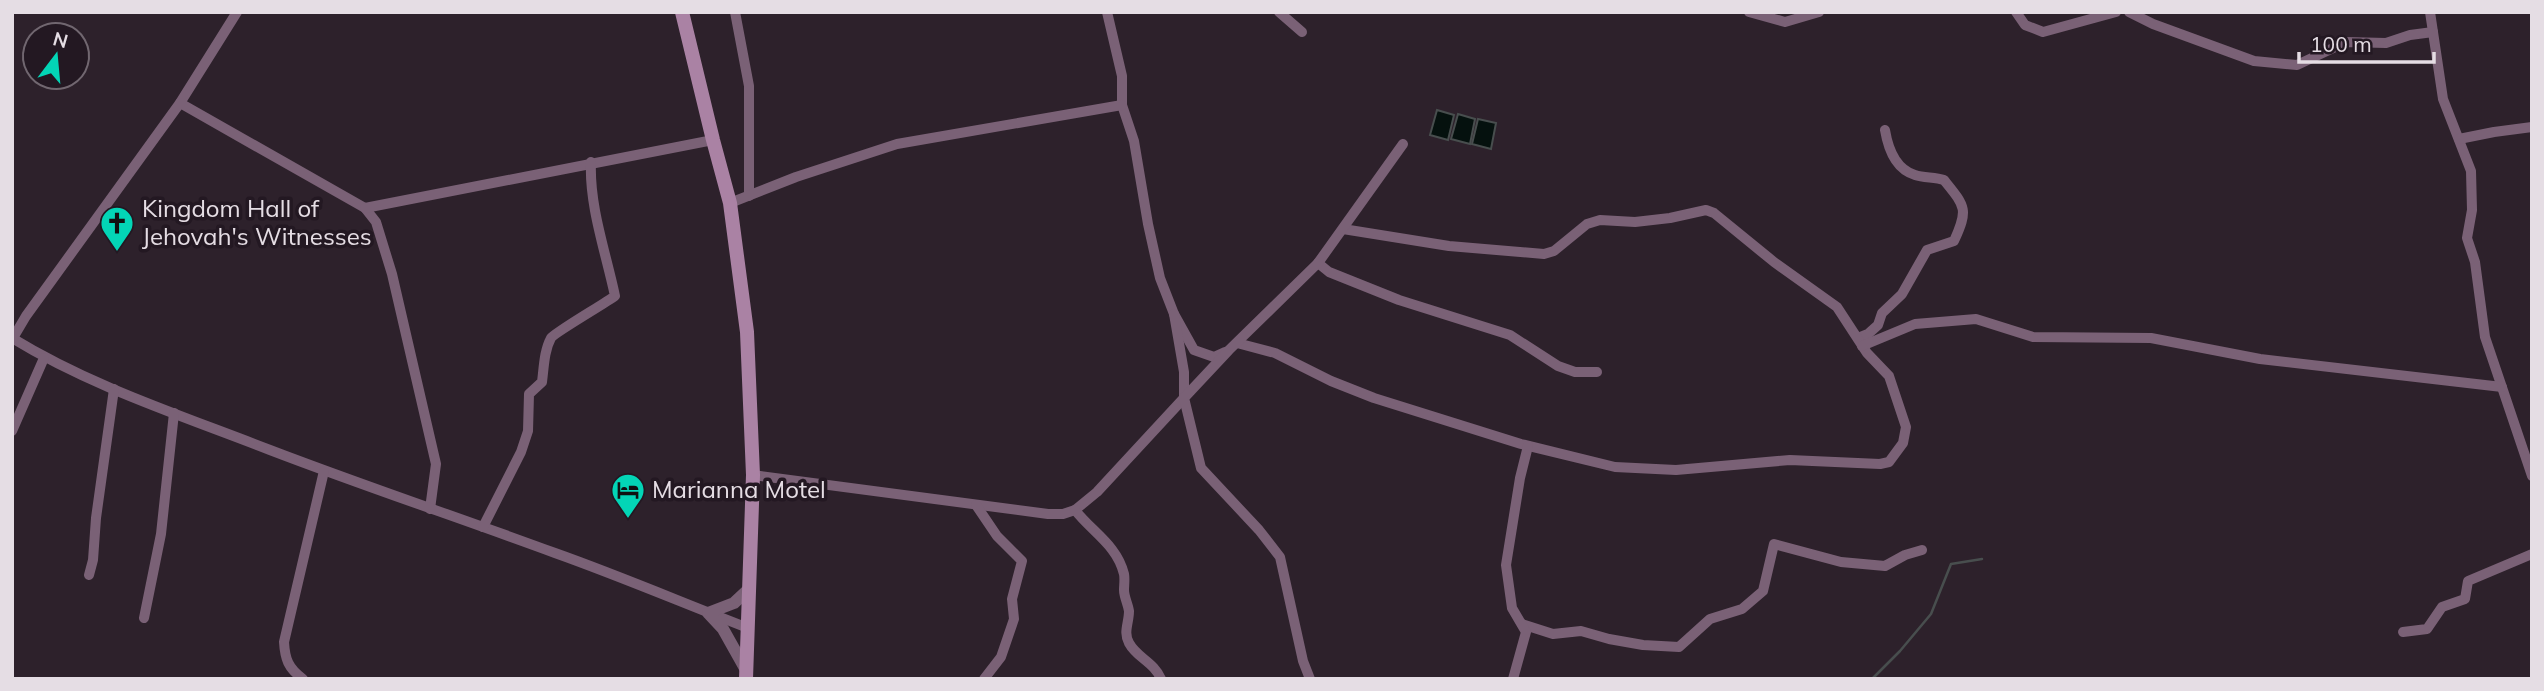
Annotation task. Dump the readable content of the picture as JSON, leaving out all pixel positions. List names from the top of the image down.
{
  "places": {
    "church": ["Kingdom Hall of Jehovah's Witnesses"],
    "hotel": ["Marianna Motel"]
  },
  "scale_bar": "100 m",
  "north": "top"
}
